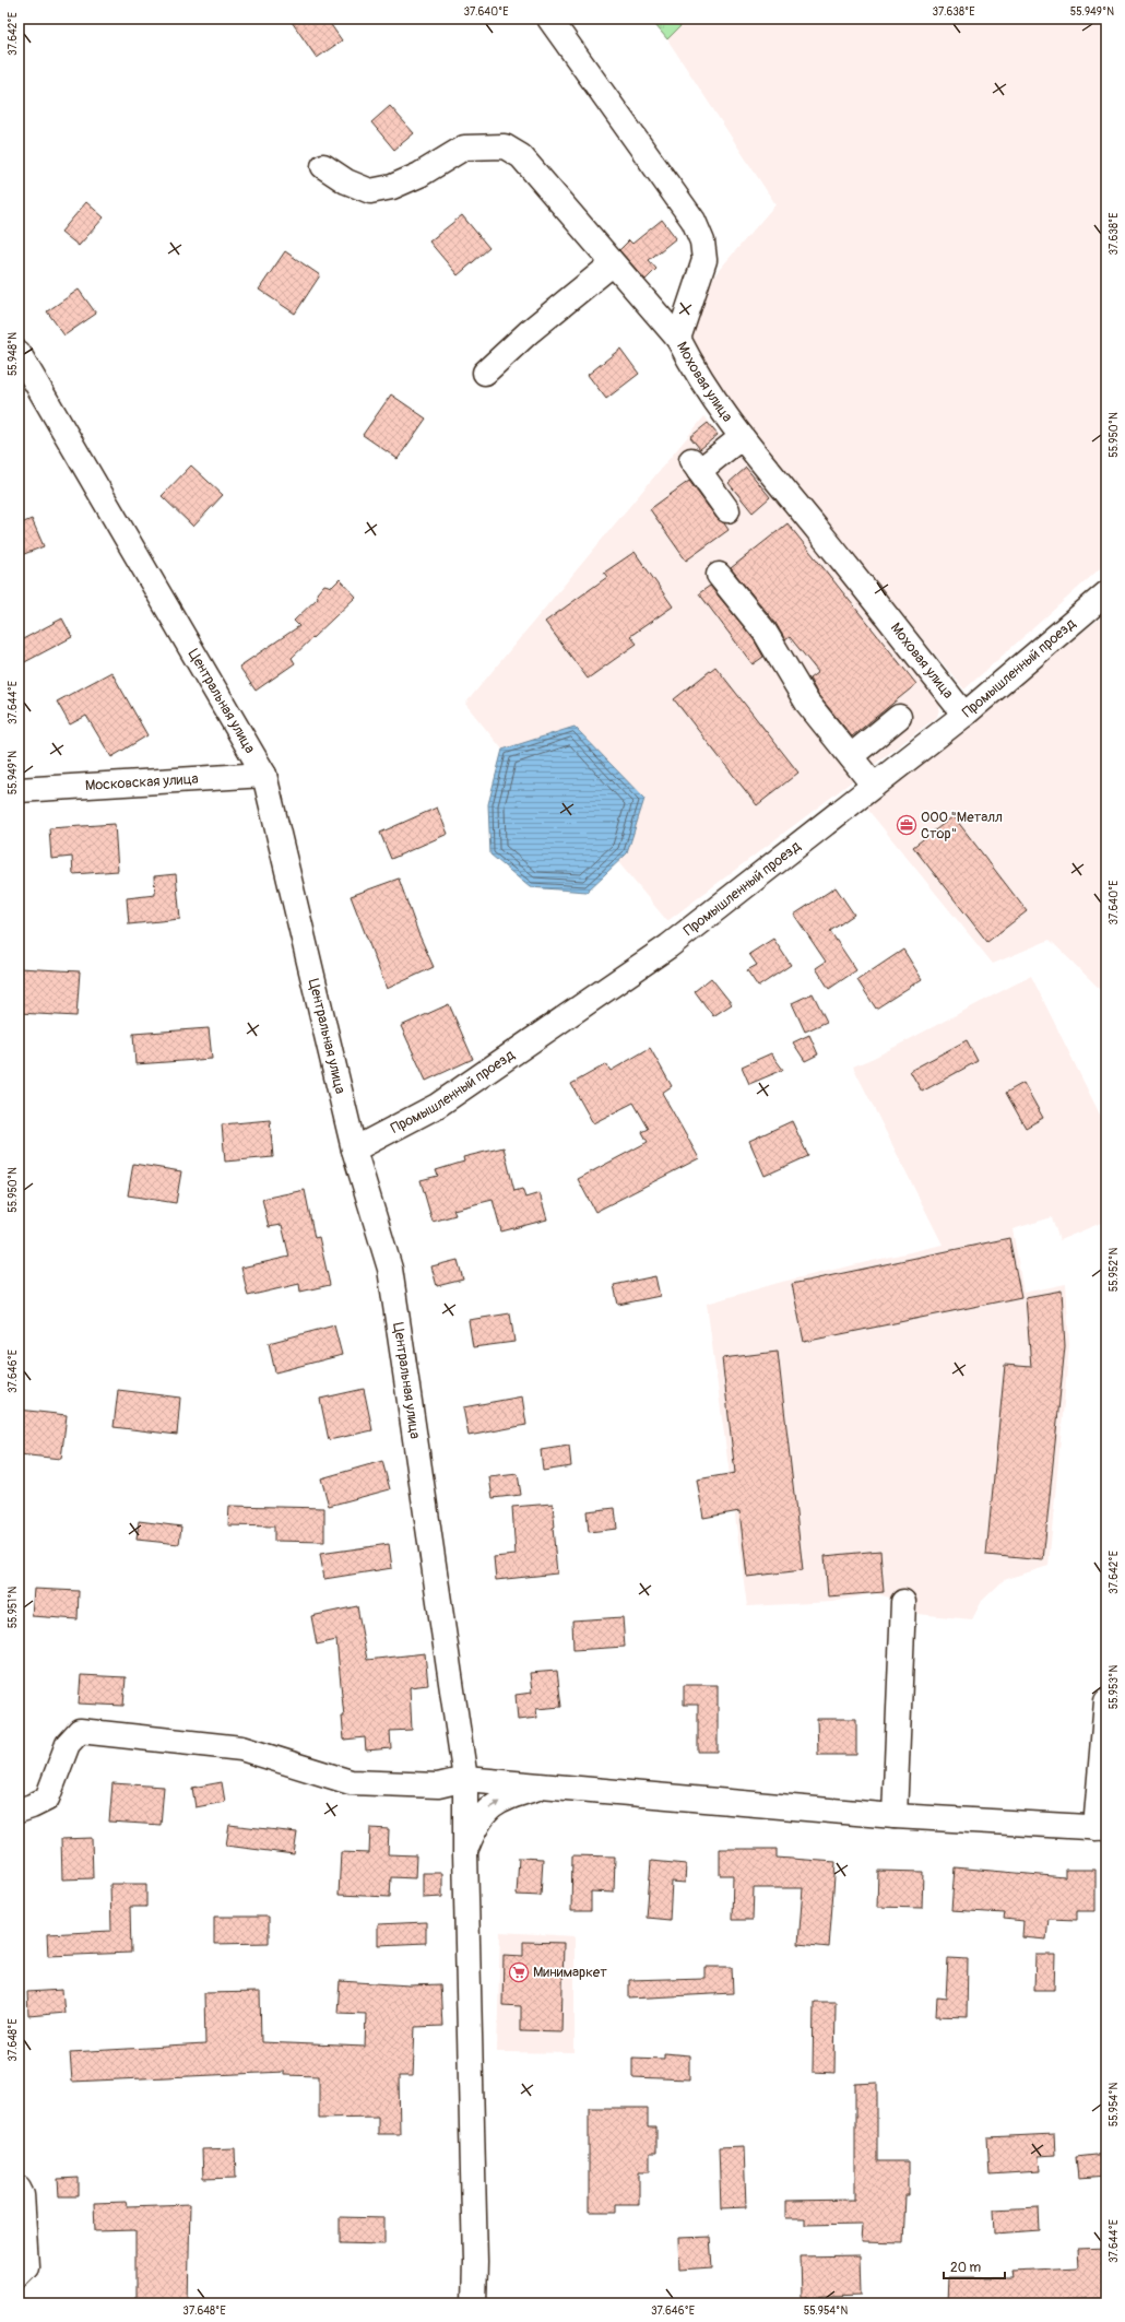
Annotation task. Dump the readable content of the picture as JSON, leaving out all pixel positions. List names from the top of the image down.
{
  "streets": {
    "street": [
      "Моховая улица",
      "Промышленный проезд",
      "Центральная улица",
      "Московская улица"
    ]
  },
  "crossings": [
    ["Моховая улица", "Промышленный проезд"],
    ["Промышленный проезд", "Центральная улица"],
    ["Центральная улица", "Московская улица"]
  ],
  "places": {
    "office": ["ООО \"Металл Стор\""],
    "supermarket": ["Минимаркет"]
  },
  "scale_bar": "20 m",
  "coordinates": [
    "37.640°E",
    "37.638°E",
    "55.949°N",
    "37.642°E",
    "55.948°N",
    "55.950°N",
    "37.644°E",
    "55.952°N",
    "37.646°E",
    "55.951°N",
    "55.953°N",
    "37.648°E",
    "55.954°N"
  ]
}
